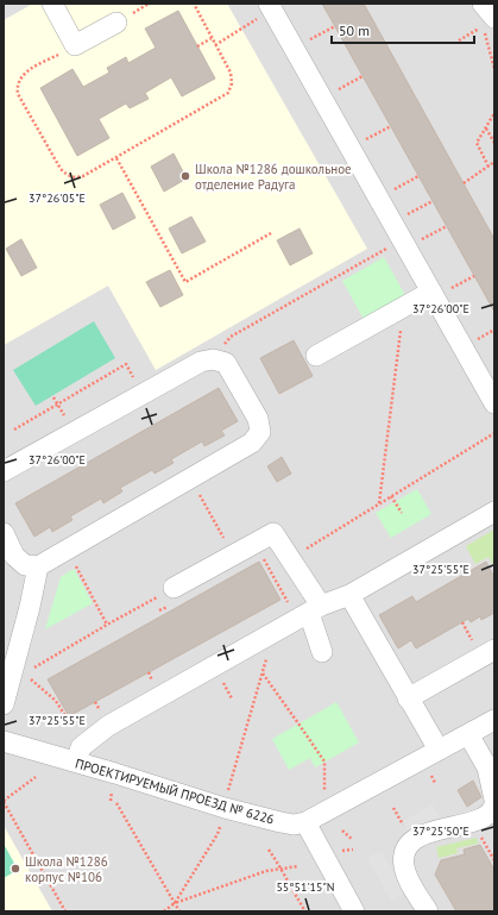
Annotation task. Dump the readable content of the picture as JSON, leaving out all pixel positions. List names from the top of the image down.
{
  "streets": {
    "street": ["ПРОЕКТИРУЕМЫЙ ПРОЕЗД № 6226"]
  },
  "places": ["Школа №1286 дошкольное отделение Радуга", "Школа №1286 корпус №106"],
  "scale_bar": "50 m",
  "coordinates": [
    "37°26'05\"E",
    "37°26'00\"E",
    "37°25'55\"E",
    "37°25'50\"E",
    "55°51'15\"N"
  ]
}
